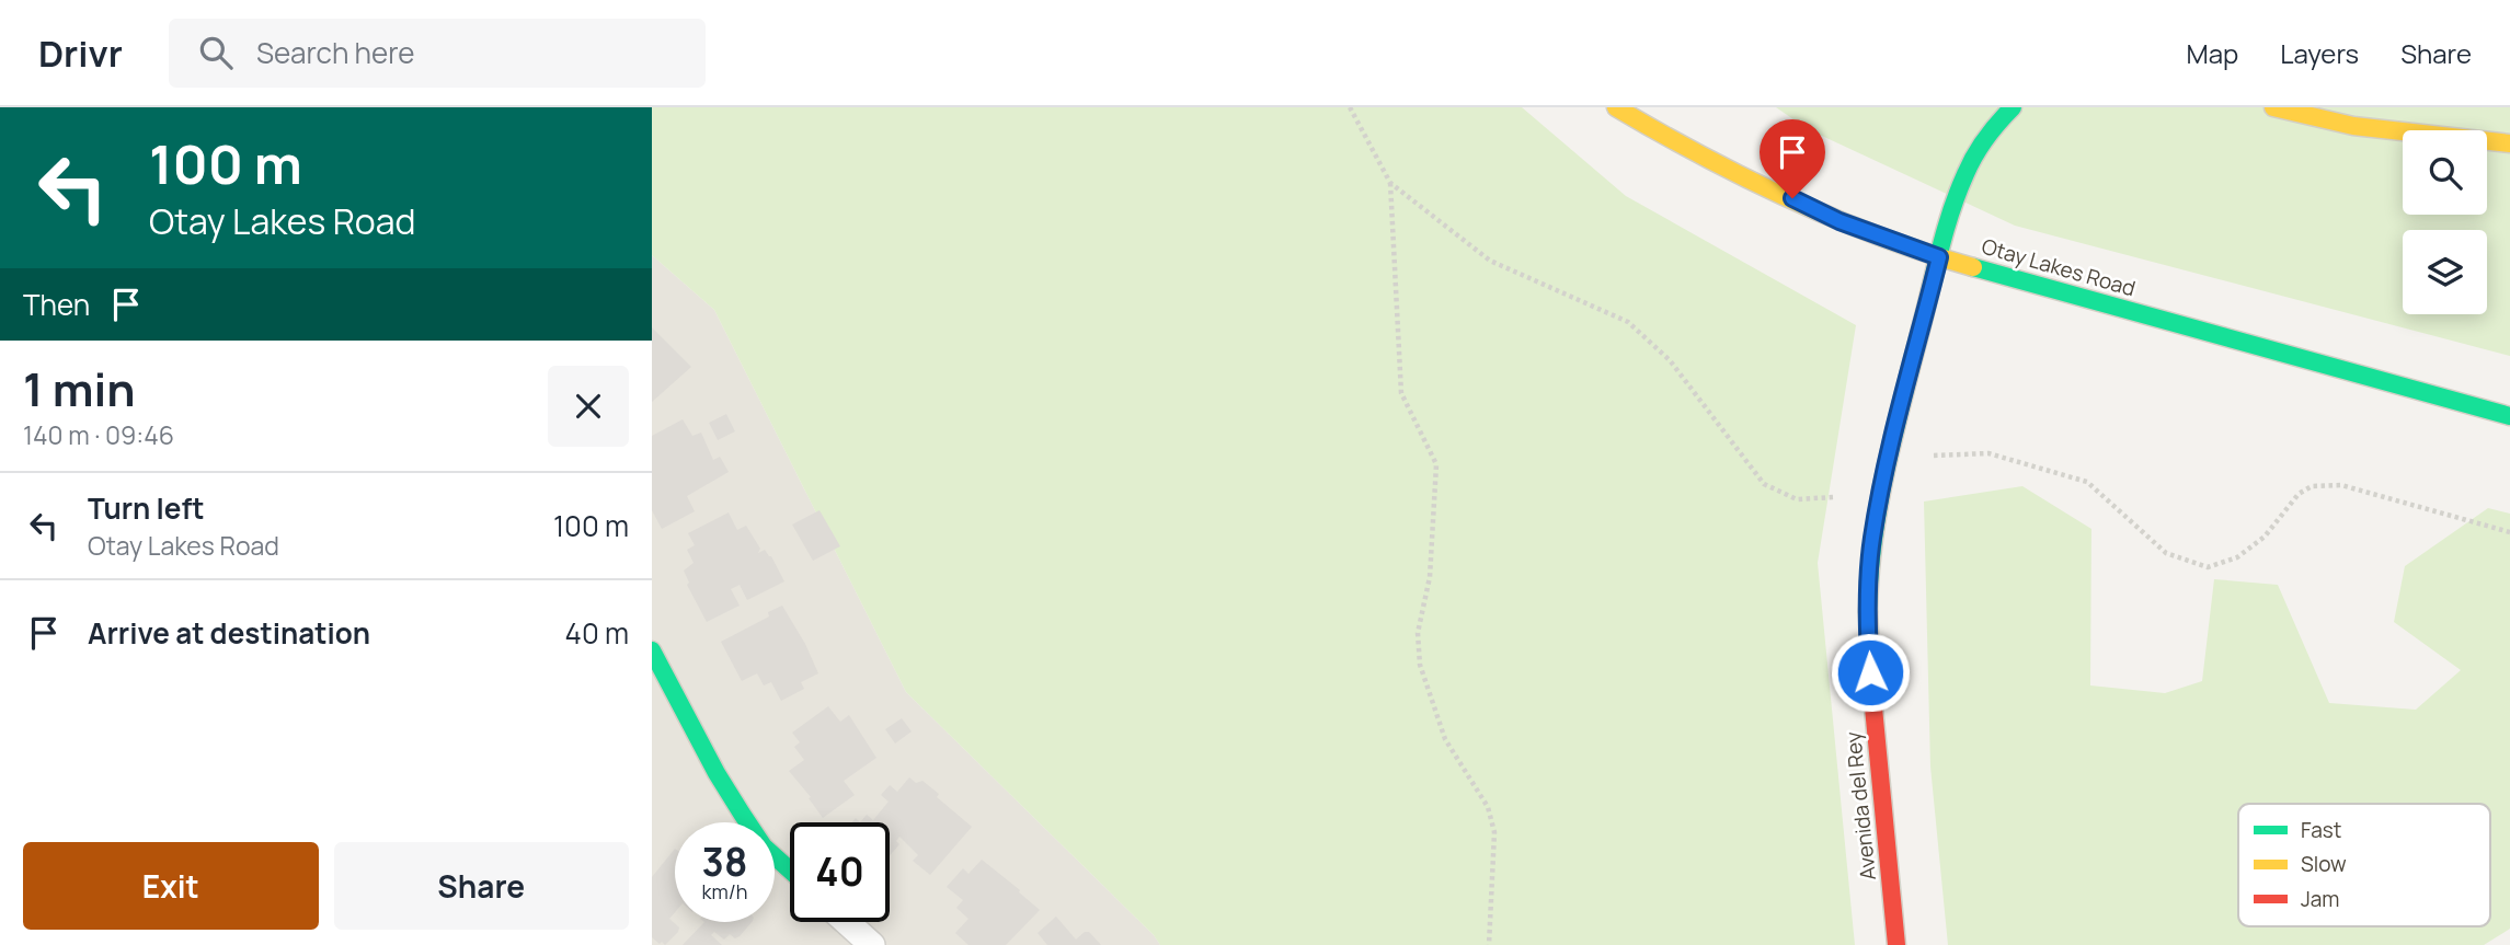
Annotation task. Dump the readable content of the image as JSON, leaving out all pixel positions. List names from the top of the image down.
{
  "streets": {
    "street": ["Otay Lakes Road", "Avenida del Rey"]
  },
  "crossings": [
    ["Otay Lakes Road", "Avenida del Rey"]
  ],
  "legend": ["Fast", "Slow", "Jam"],
  "page": {
    "header": "Drivr",
    "search": "Search here",
    "nav": ["Map", "Layers", "Share"],
    "turn": ["100 m", "Otay Lakes Road"],
    "then": "Then",
    "heading": ["1 min", "140 m · 09:46"],
    "list": [
      {
        "name": "Turn left",
        "note": "Otay Lakes Road",
        "value": "100 m"
      },
      {
        "name": "Arrive at destination",
        "value": "40 m"
      }
    ],
    "speed": "38 km/h",
    "limit": "40",
    "buttons": ["Exit", "Share"]
  }
}
